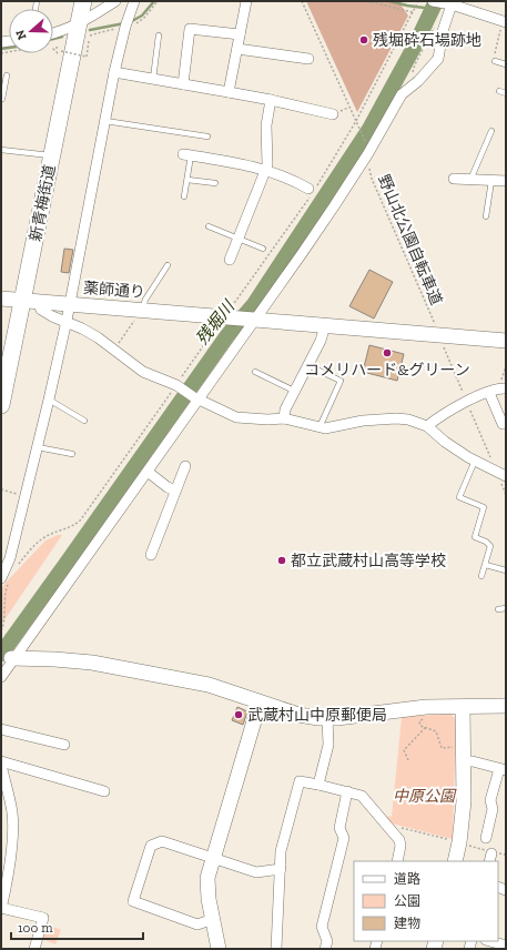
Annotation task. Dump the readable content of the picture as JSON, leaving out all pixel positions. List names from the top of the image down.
{
  "streets": {
    "main road": ["新青梅街道"],
    "street": ["薬師通り"],
    "path": ["野山北公園自転車道"]
  },
  "crossings": [
    ["新青梅街道", "薬師通り"]
  ],
  "water": ["残堀川"],
  "parks": ["中原公園"],
  "places": [
    "残堀砕石場跡地",
    "コメリハード&グリーン",
    "都立武蔵村山高等学校",
    "武蔵村山中原郵便局"
  ],
  "legend": ["道路", "公園", "建物"],
  "scale_bar": "100 m",
  "north": "left"
}
